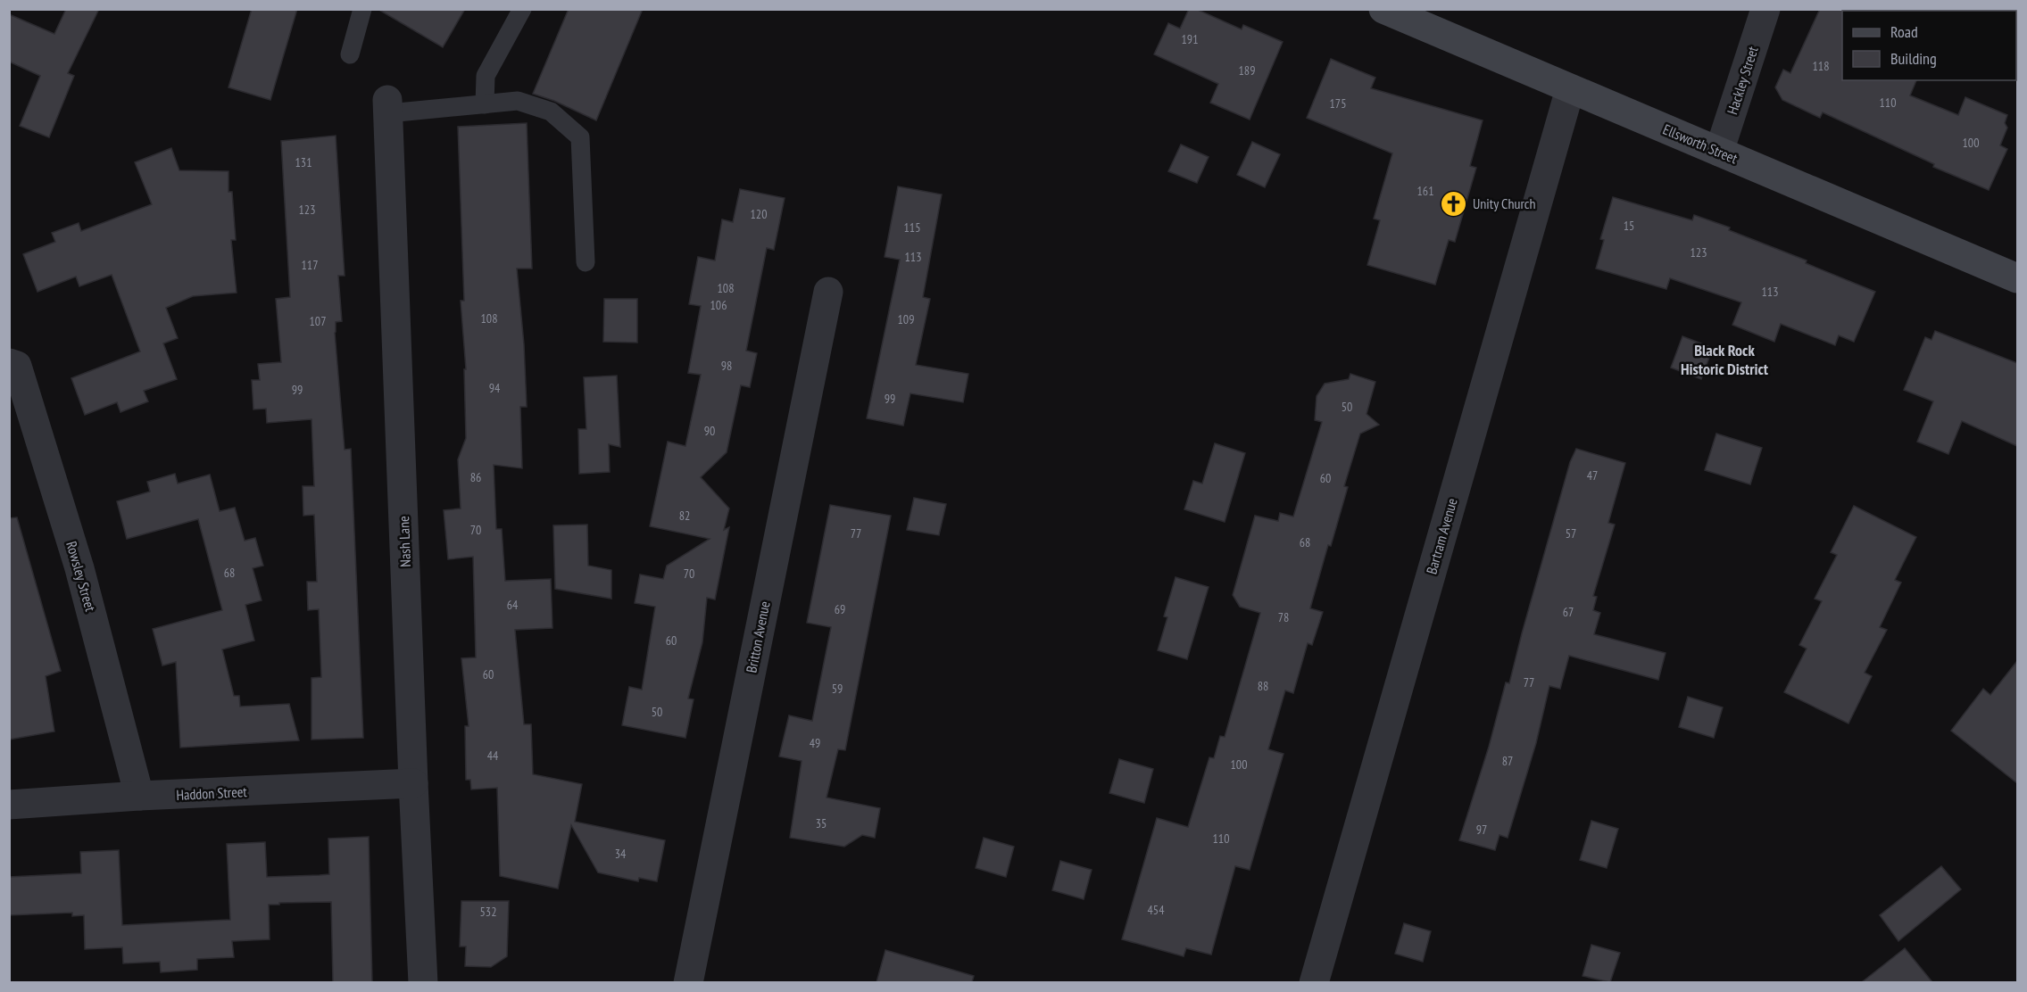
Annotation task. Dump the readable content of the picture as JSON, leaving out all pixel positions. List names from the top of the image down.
{
  "streets": {
    "street": [
      "Hackley Street",
      "Ellsworth Street",
      "Bartram Avenue",
      "Nash Lane",
      "Rowsley Street",
      "Britton Avenue",
      "Haddon Street"
    ]
  },
  "crossings": [
    ["Hackley Street", "Ellsworth Street"],
    ["Ellsworth Street", "Bartram Avenue"],
    ["Nash Lane", "Haddon Street"],
    ["Rowsley Street", "Haddon Street"]
  ],
  "districts": ["Black Rock Historic District"],
  "places": {
    "church": ["Unity Church"]
  },
  "house_numbers": [
    "191",
    "118",
    "189",
    "110",
    "175",
    "100",
    "131",
    "161",
    "123",
    "120",
    "15",
    "115",
    "123",
    "113",
    "117",
    "108",
    "113",
    "106",
    "108",
    "109",
    "107",
    "98",
    "94",
    "99",
    "99",
    "50",
    "90",
    "47",
    "86",
    "60",
    "82",
    "70",
    "77",
    "57",
    "68",
    "68",
    "70",
    "64",
    "69",
    "67",
    "78",
    "60",
    "60",
    "77",
    "88",
    "59",
    "50",
    "49",
    "44",
    "87",
    "100",
    "35",
    "97",
    "110",
    "34",
    "454",
    "532"
  ],
  "legend": ["Road", "Building"]
}
